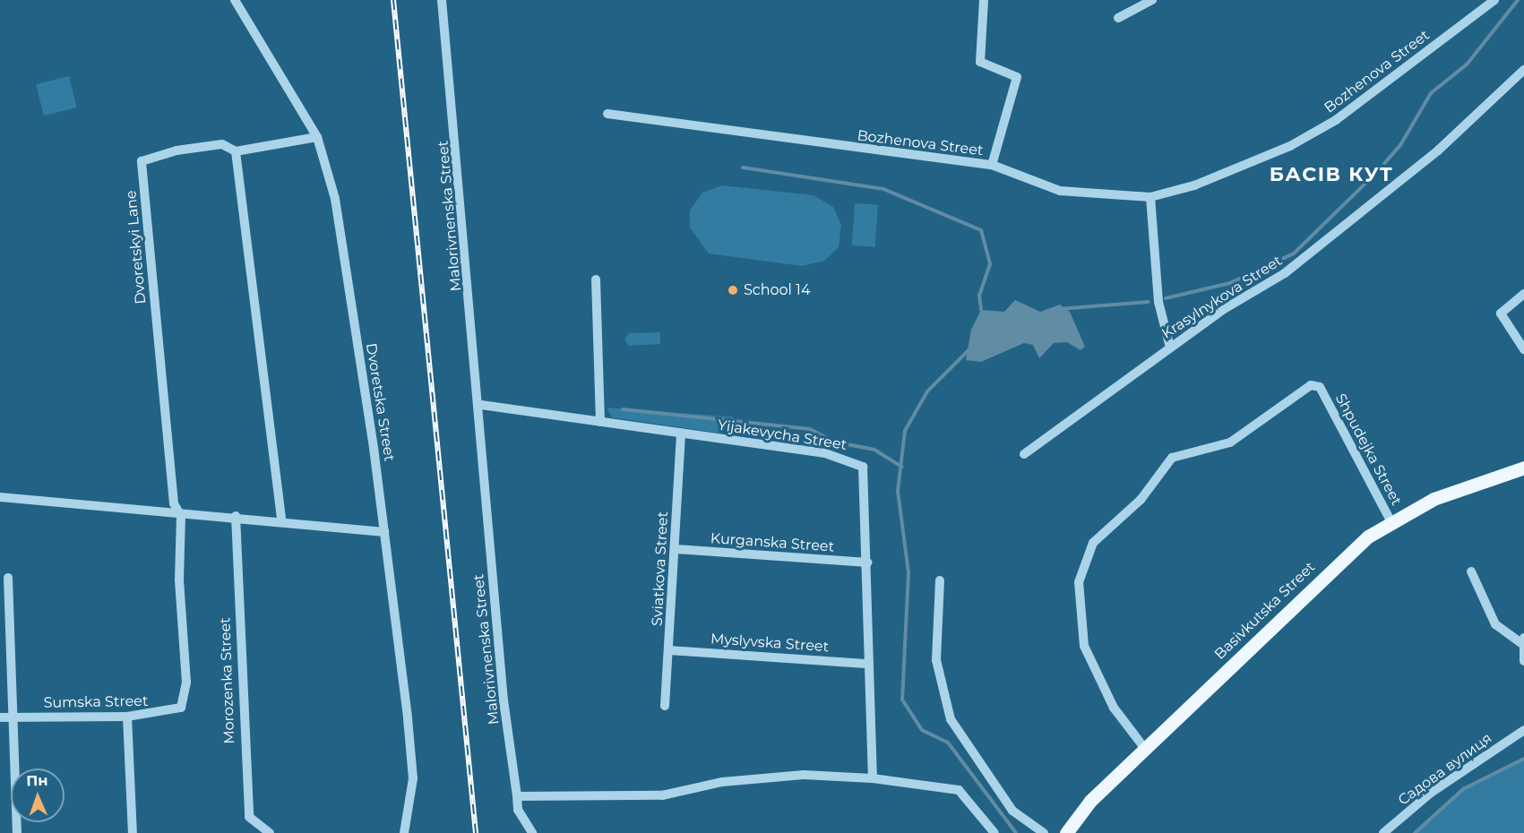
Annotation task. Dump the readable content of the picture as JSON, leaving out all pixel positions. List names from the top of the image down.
{
  "streets": {
    "main road": ["Basivkutska Street"],
    "street": [
      "Bozhenova Street",
      "Malorivnenska Street",
      "Dvoretskyi Lane",
      "Krasylnykova Street",
      "Dvoretska Street",
      "Yijakevycha Street",
      "Shpudejka Street",
      "Kurganska Street",
      "Sviatkova Street",
      "Myslyvska Street",
      "Morozenka Street",
      "Sumska Street",
      "Садова вулиця"
    ]
  },
  "crossings": [
    ["Malorivnenska Street", "Yijakevycha Street"],
    ["Dvoretskyi Lane", "Dvoretska Street"],
    ["Dvoretskyi Lane", "Sumska Street"],
    ["Yijakevycha Street", "Kurganska Street"],
    ["Yijakevycha Street", "Sviatkova Street"],
    ["Yijakevycha Street", "Myslyvska Street"],
    ["Shpudejka Street", "Basivkutska Street"],
    ["Kurganska Street", "Sviatkova Street"],
    ["Sviatkova Street", "Myslyvska Street"]
  ],
  "districts": ["БАСІВ КУТ"],
  "places": ["School 14"],
  "north": "top"
}
